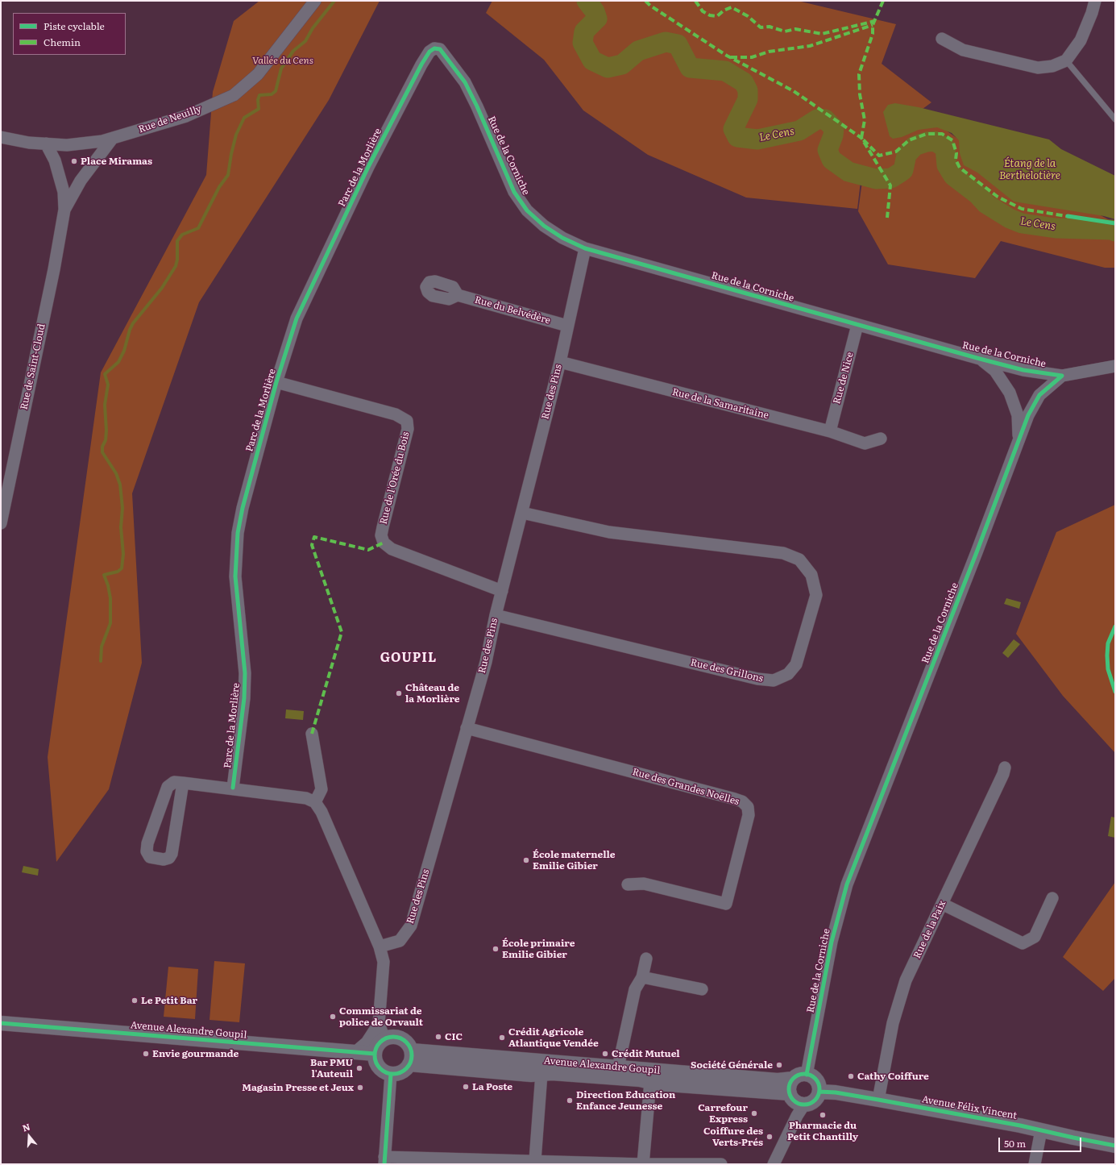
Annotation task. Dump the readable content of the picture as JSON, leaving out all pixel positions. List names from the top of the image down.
{
  "streets": {
    "street": [
      "Rue de Neuilly",
      "Rue de la Corniche",
      "Parc de la Morlière",
      "Rue du Belvédère",
      "Rue de Saint-Cloud",
      "Rue de Nice",
      "Rue des Pins",
      "Rue de la Samaritaine",
      "Rue de l'Orée du Bois",
      "Rue des Grillons",
      "Rue des Grandes Noëlles",
      "Rue de la Paix",
      "Avenue Alexandre Goupil",
      "Avenue Félix Vincent"
    ]
  },
  "crossings": [
    ["Rue de Neuilly", "Rue de Saint-Cloud"],
    ["Rue de la Corniche", "Parc de la Morlière"],
    ["Rue de la Corniche", "Rue de Nice"],
    ["Rue de la Corniche", "Rue des Pins"],
    ["Rue de la Corniche", "Avenue Alexandre Goupil"],
    ["Rue de la Corniche", "Avenue Félix Vincent"],
    ["Parc de la Morlière", "Rue de l'Orée du Bois"],
    ["Rue du Belvédère", "Rue des Pins"],
    ["Rue de Nice", "Rue de la Samaritaine"],
    ["Rue des Pins", "Rue de la Samaritaine"],
    ["Rue des Pins", "Rue de l'Orée du Bois"],
    ["Rue des Pins", "Rue des Grillons"],
    ["Rue des Pins", "Rue des Grandes Noëlles"],
    ["Rue de la Paix", "Avenue Félix Vincent"],
    ["Avenue Alexandre Goupil", "Avenue Félix Vincent"]
  ],
  "districts": ["GOUPIL"],
  "water": ["Le Cens", "Étang de la Berthelotière"],
  "parks": ["Vallée du Cens"],
  "places": [
    "Place Miramas",
    "Château de la Morlière",
    "École maternelle Emilie Gibier",
    "École primaire Emilie Gibier",
    "Le Petit Bar",
    "Commissariat de police de Orvault",
    "CIC",
    "Crédit Agricole Atlantique Vendée",
    "Envie gourmande",
    "Crédit Mutuel",
    "Société Générale",
    "Bar PMU l'Auteuil",
    "Cathy Coiffure",
    "La Poste",
    "Magasin Presse et Jeux",
    "Direction Education Enfance Jeunesse",
    "Carrefour Express",
    "Pharmacie du Petit Chantilly",
    "Coiffure des Verts-Prés"
  ],
  "legend": ["Piste cyclable", "Chemin"],
  "scale_bar": "50 m",
  "north": "top"
}
